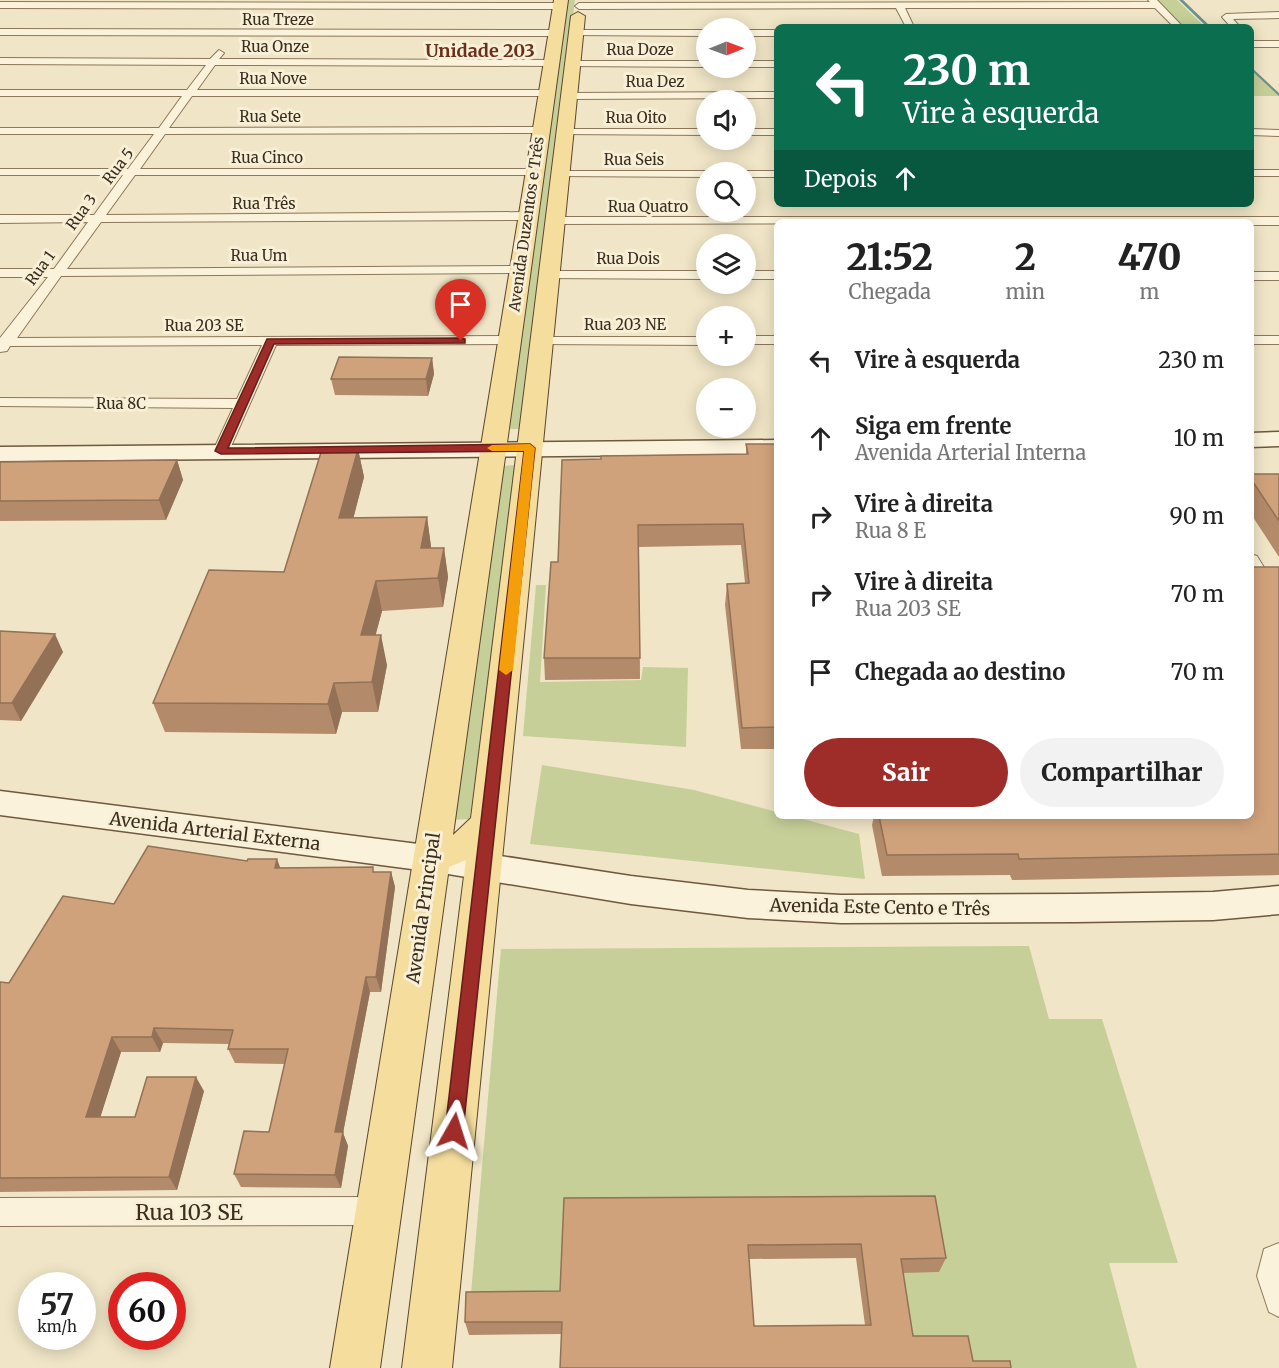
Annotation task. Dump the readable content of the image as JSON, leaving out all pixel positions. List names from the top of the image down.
{
  "streets": {
    "main road": [
      "Avenida Duzentos e Três",
      "Avenida Arterial Externa",
      "Avenida Este Cento e Três",
      "Avenida Principal"
    ],
    "street": [
      "Rua Treze",
      "Rua Onze",
      "Rua Doze",
      "Rua Nove",
      "Rua Dez",
      "Rua Sete",
      "Rua Oito",
      "Rua Cinco",
      "Rua Seis",
      "Rua 5",
      "Rua Três",
      "Rua Quatro",
      "Rua 3",
      "Rua Um",
      "Rua Dois",
      "Rua 1",
      "Rua 203 NE",
      "Rua 203 SE",
      "Rua 8C",
      "Rua 103 SE"
    ]
  },
  "crossings": [
    ["Rua Treze", "Rua 5"],
    ["Rua Treze", "Avenida Duzentos e Três"],
    ["Rua Onze", "Rua 5"],
    ["Rua Onze", "Avenida Duzentos e Três"],
    ["Rua Doze", "Avenida Duzentos e Três"],
    ["Rua Nove", "Rua 5"],
    ["Rua Nove", "Avenida Duzentos e Três"],
    ["Rua Dez", "Avenida Duzentos e Três"],
    ["Rua Sete", "Rua 5"],
    ["Rua Sete", "Avenida Duzentos e Três"],
    ["Rua Oito", "Avenida Duzentos e Três"],
    ["Rua Cinco", "Rua 5"],
    ["Rua Cinco", "Avenida Duzentos e Três"],
    ["Rua Seis", "Avenida Duzentos e Três"],
    ["Rua 5", "Rua 3"],
    ["Rua Três", "Rua 3"],
    ["Rua Três", "Avenida Duzentos e Três"],
    ["Rua Quatro", "Avenida Duzentos e Três"],
    ["Rua 3", "Rua 1"],
    ["Avenida Duzentos e Três", "Rua Um"],
    ["Avenida Duzentos e Três", "Rua Dois"],
    ["Avenida Duzentos e Três", "Rua 203 NE"],
    ["Avenida Duzentos e Três", "Rua 203 SE"],
    ["Avenida Duzentos e Três", "Avenida Principal"],
    ["Rua Um", "Rua 1"],
    ["Rua 1", "Rua 203 SE"],
    ["Avenida Arterial Externa", "Avenida Este Cento e Três"],
    ["Avenida Arterial Externa", "Avenida Principal"],
    ["Avenida Principal", "Rua 103 SE"]
  ],
  "districts": ["Unidade 203"],
  "north": "right",
  "page": {
    "map_buttons": ["+", "−"],
    "turn": ["230 m", "Vire à esquerda"],
    "then": "Depois",
    "eta": [
      "21:52",
      "Chegada",
      "2",
      "min",
      "470",
      "m"
    ],
    "list": [
      {
        "name": "Vire à esquerda",
        "value": "230 m"
      },
      {
        "name": "Siga em frente",
        "note": "Avenida Arterial Interna",
        "value": "10 m"
      },
      {
        "name": "Vire à direita",
        "note": "Rua 8 E",
        "value": "90 m"
      },
      {
        "name": "Vire à direita",
        "note": "Rua 203 SE",
        "value": "70 m"
      },
      {
        "name": "Chegada ao destino",
        "value": "70 m"
      }
    ],
    "buttons": ["Sair", "Compartilhar"],
    "speed": "57 km/h",
    "limit": "60"
  }
}
